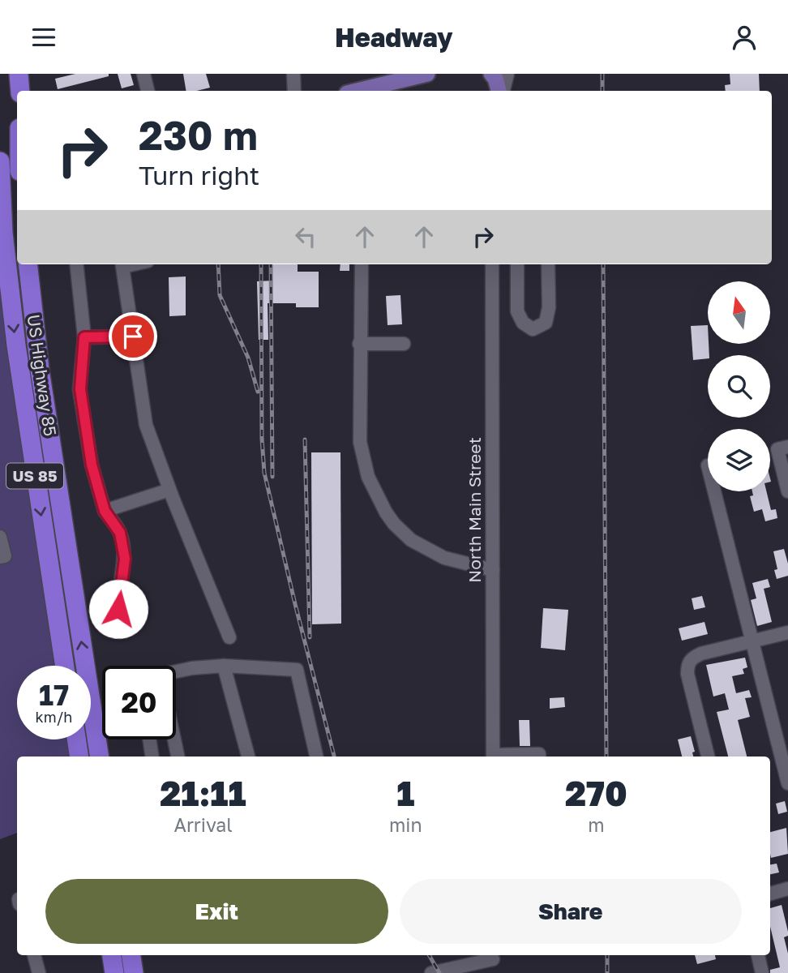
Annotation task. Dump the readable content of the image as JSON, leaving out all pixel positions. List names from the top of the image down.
{
  "streets": {
    "highway": ["US Highway 85", "US 85"],
    "street": ["North Main Street"]
  },
  "crossings": [
    ["US Highway 85", "US 85"]
  ],
  "north": "top",
  "page": {
    "header": "Headway",
    "turn": ["230 m", "Turn right"],
    "speed": "17 km/h",
    "limit": "20",
    "eta": [
      "21:11",
      "Arrival",
      "1",
      "min",
      "270",
      "m"
    ],
    "buttons": ["Exit", "Share"]
  }
}
